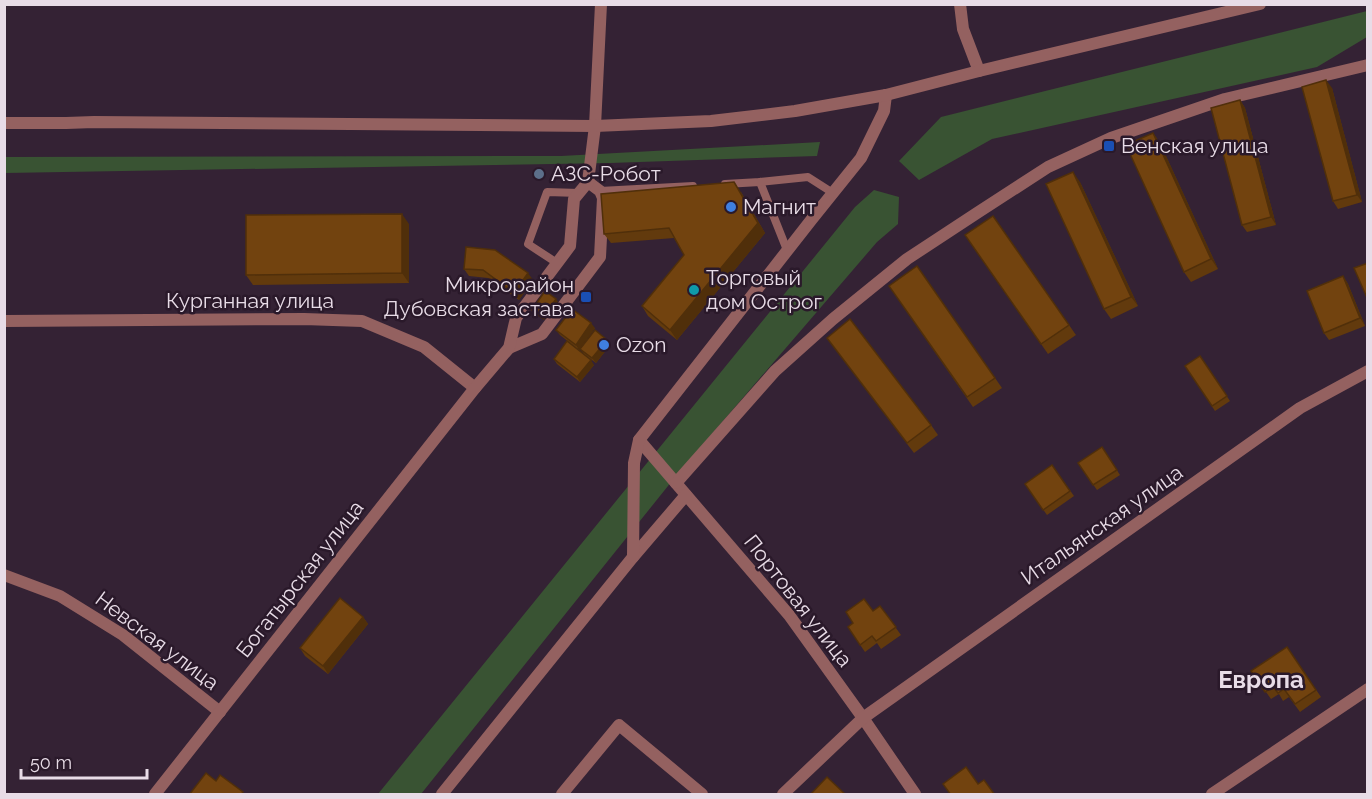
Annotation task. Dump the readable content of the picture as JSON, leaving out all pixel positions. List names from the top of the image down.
{
  "streets": {
    "street": [
      "Курганная улица",
      "Итальянская улица",
      "Богатырская улица",
      "Портовая улица",
      "Невская улица"
    ]
  },
  "crossings": [
    ["Курганная улица", "Богатырская улица"],
    ["Итальянская улица", "Портовая улица"],
    ["Богатырская улица", "Невская улица"]
  ],
  "districts": ["Европа"],
  "places": {
    "transit": ["Венская улица", "Микрорайон Дубовская застава"],
    "other": [
      "АЗС-Робот",
      "Магнит",
      "Торговый дом Острог",
      "Ozon"
    ]
  },
  "scale_bar": "50 m"
}
